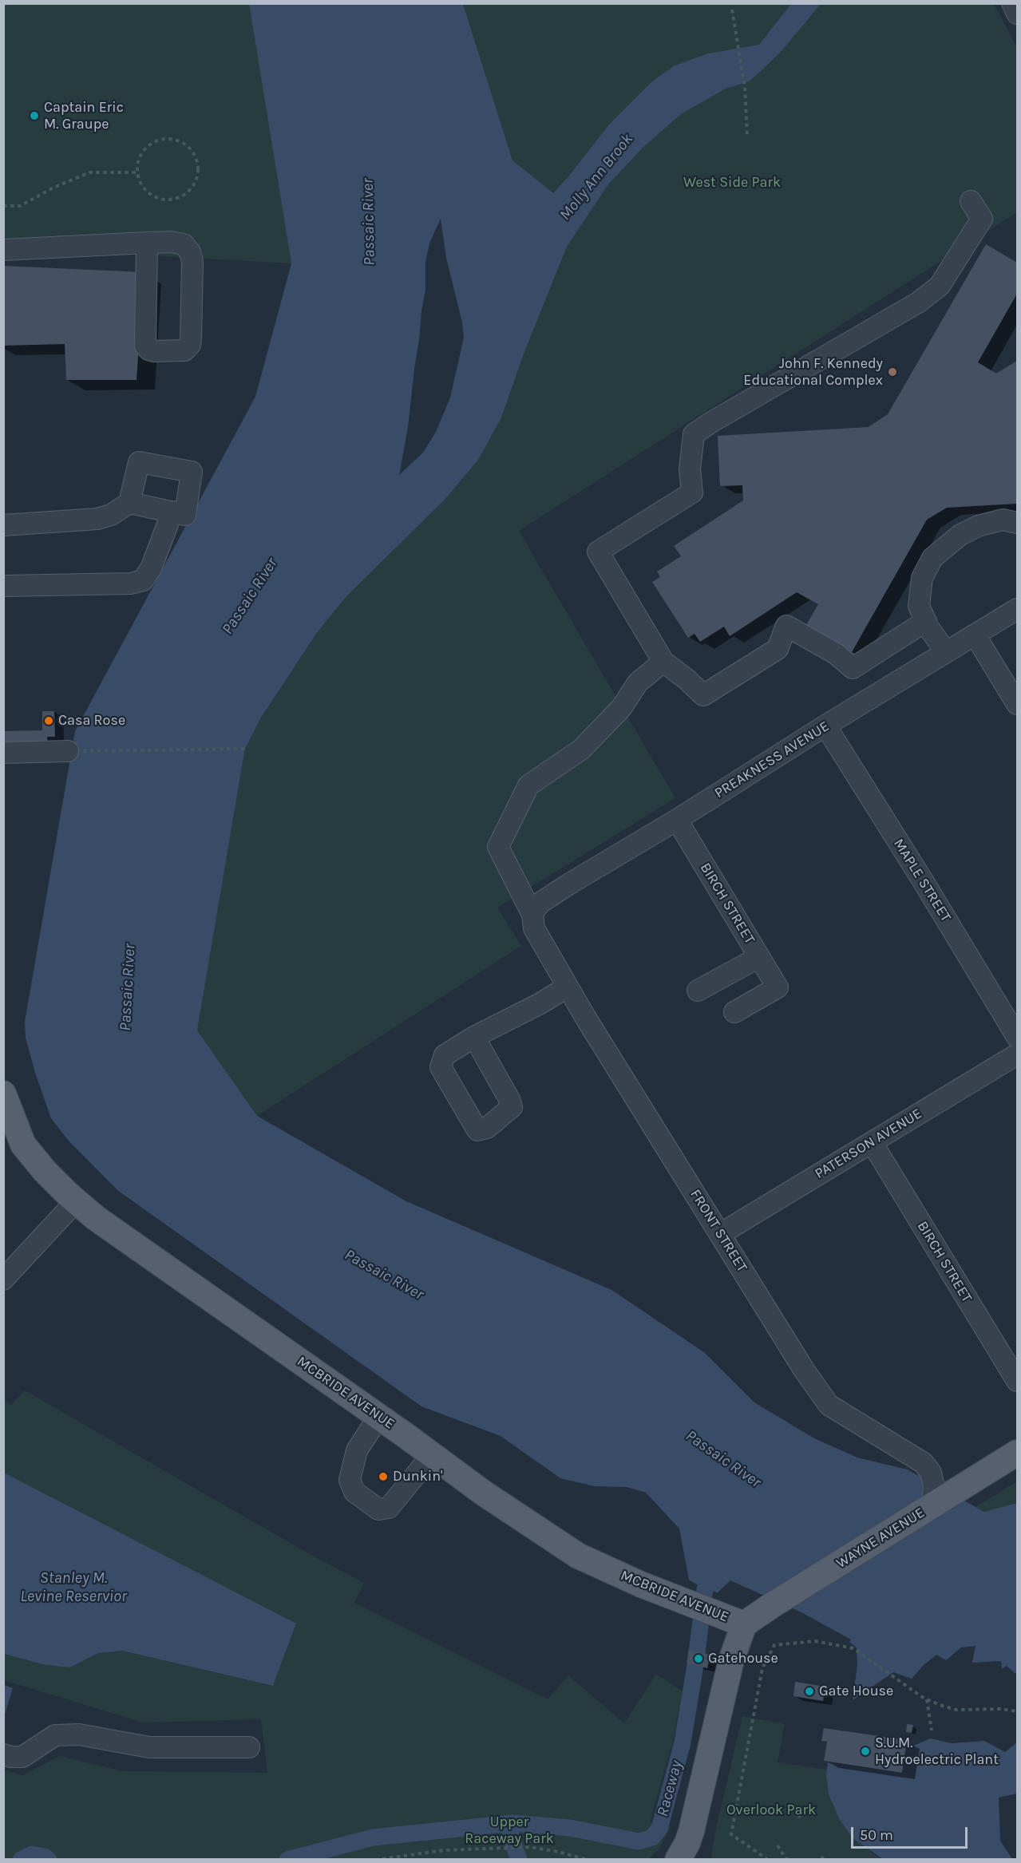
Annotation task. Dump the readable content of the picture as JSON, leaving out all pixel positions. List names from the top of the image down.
{
  "streets": {
    "main road": ["MCBRIDE AVENUE", "WAYNE AVENUE"],
    "street": [
      "PREAKNESS AVENUE",
      "MAPLE STREET",
      "BIRCH STREET",
      "PATERSON AVENUE",
      "FRONT STREET"
    ]
  },
  "crossings": [
    ["PREAKNESS AVENUE", "MAPLE STREET"],
    ["PREAKNESS AVENUE", "BIRCH STREET"],
    ["PREAKNESS AVENUE", "FRONT STREET"],
    ["BIRCH STREET", "PATERSON AVENUE"],
    ["PATERSON AVENUE", "FRONT STREET"],
    ["FRONT STREET", "WAYNE AVENUE"],
    ["MCBRIDE AVENUE", "WAYNE AVENUE"]
  ],
  "water": [
    "Molly Ann Brook",
    "Passaic River",
    "Stanley M. Levine Reservior",
    "Raceway"
  ],
  "parks": ["West Side Park", "Overlook Park", "Upper Raceway Park"],
  "places": [
    "Captain Eric M. Graupe",
    "John F. Kennedy Educational Complex",
    "Casa Rose",
    "Dunkin'",
    "Gatehouse",
    "Gate House",
    "S.U.M. Hydroelectric Plant"
  ],
  "scale_bar": "50 m"
}
